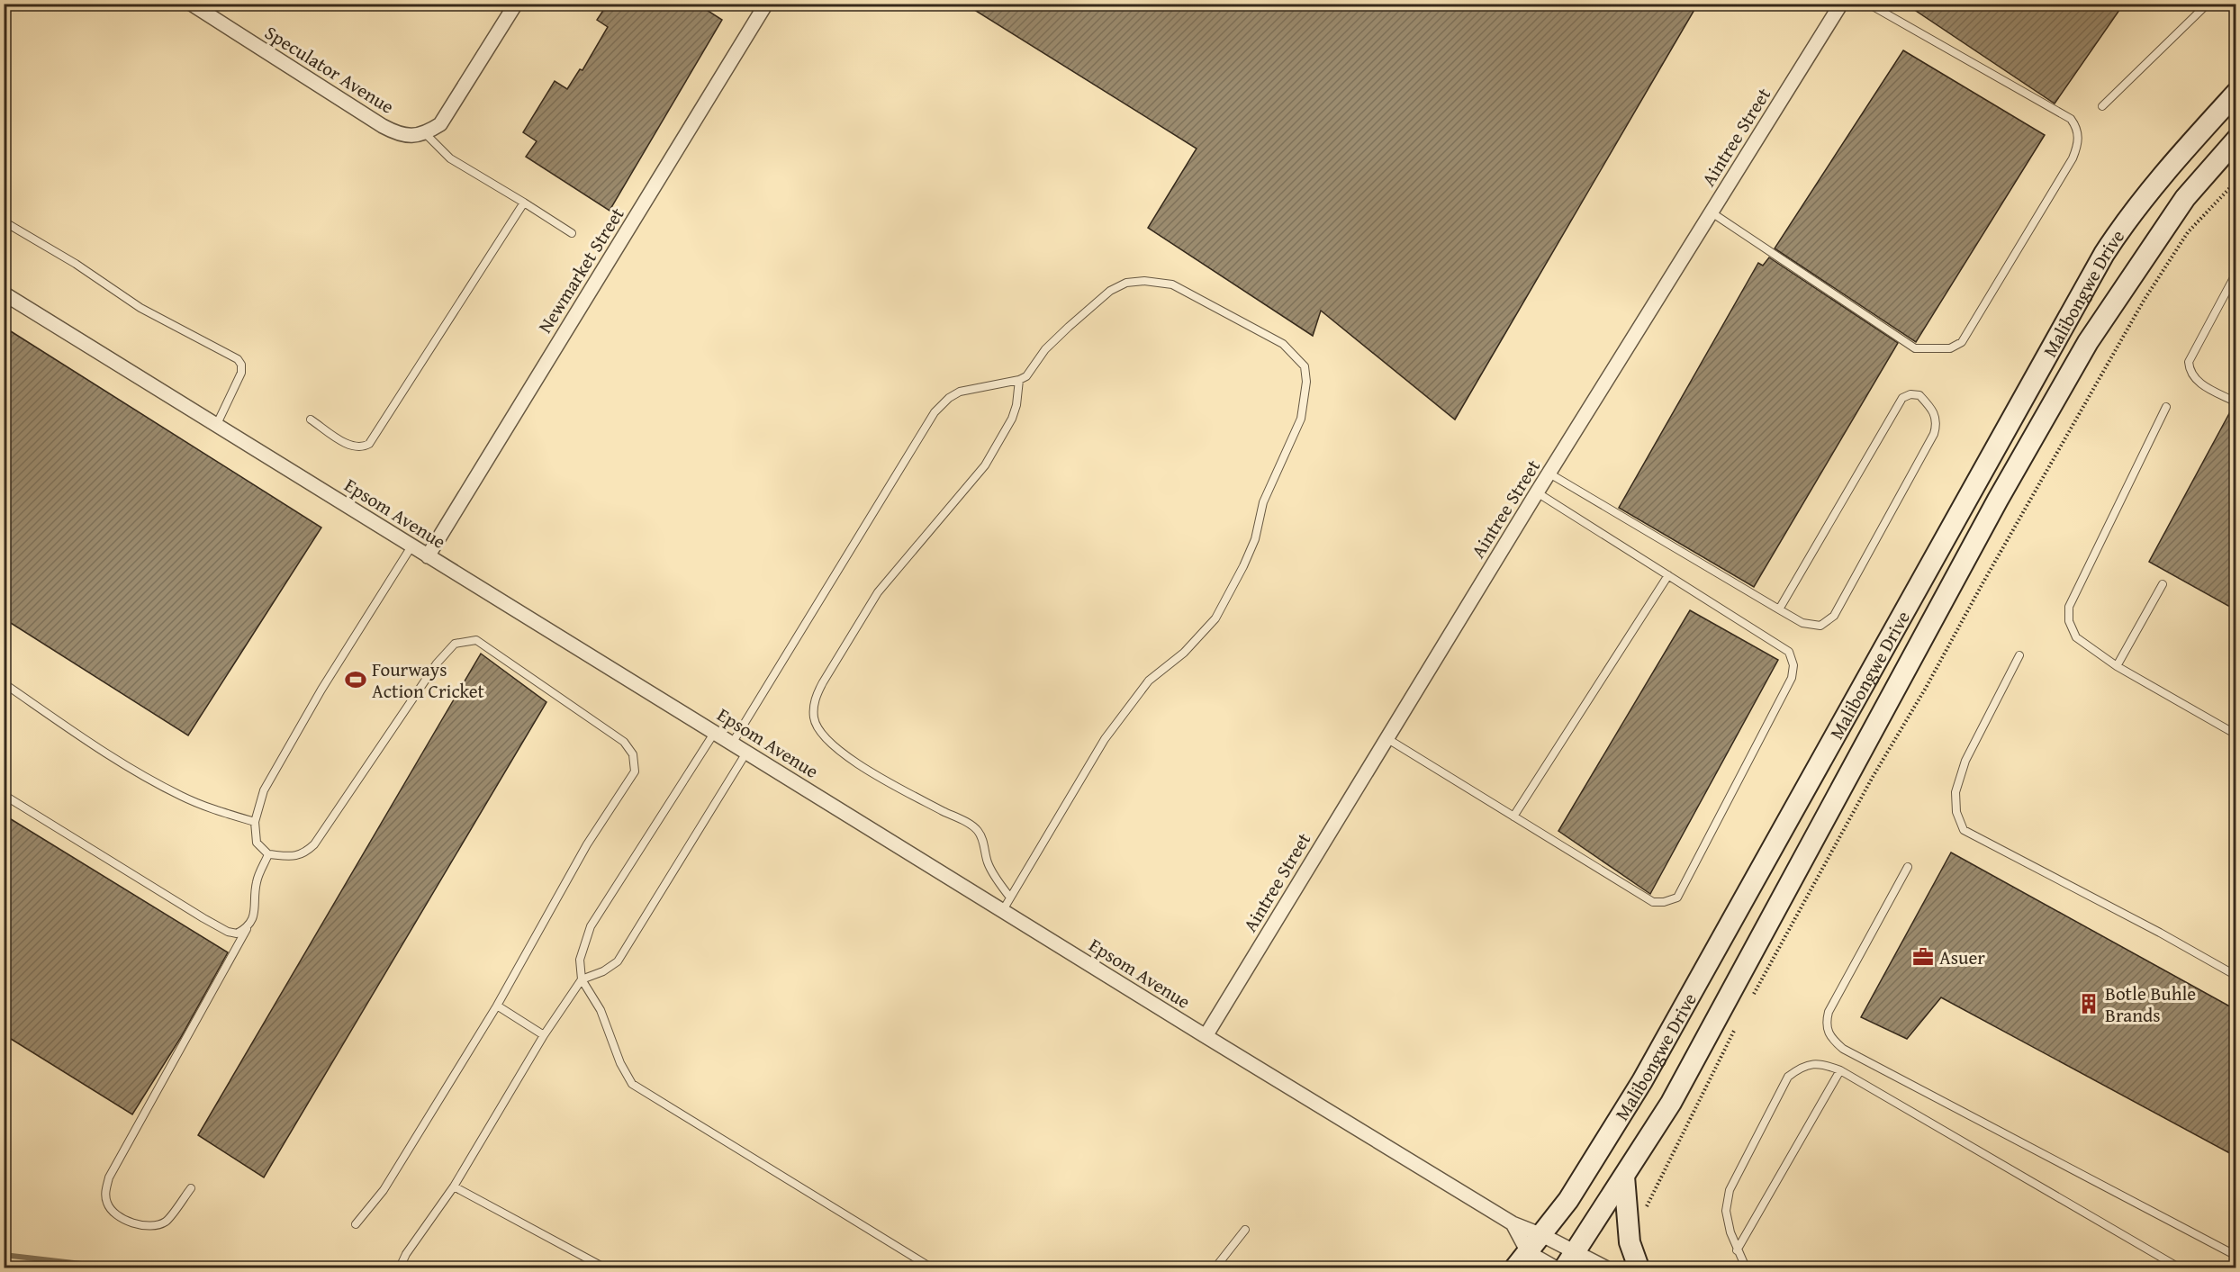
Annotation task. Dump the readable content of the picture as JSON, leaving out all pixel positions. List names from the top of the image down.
{
  "streets": {
    "main road": ["Malibongwe Drive"],
    "street": [
      "Speculator Avenue",
      "Aintree Street",
      "Newmarket Street",
      "Epsom Avenue"
    ]
  },
  "crossings": [
    ["Aintree Street", "Epsom Avenue"],
    ["Newmarket Street", "Epsom Avenue"],
    ["Malibongwe Drive", "Epsom Avenue"]
  ],
  "places": {
    "sports": ["Fourways Action Cricket"],
    "office": ["Asuer"],
    "building": ["Botle Buhle Brands"]
  }
}
